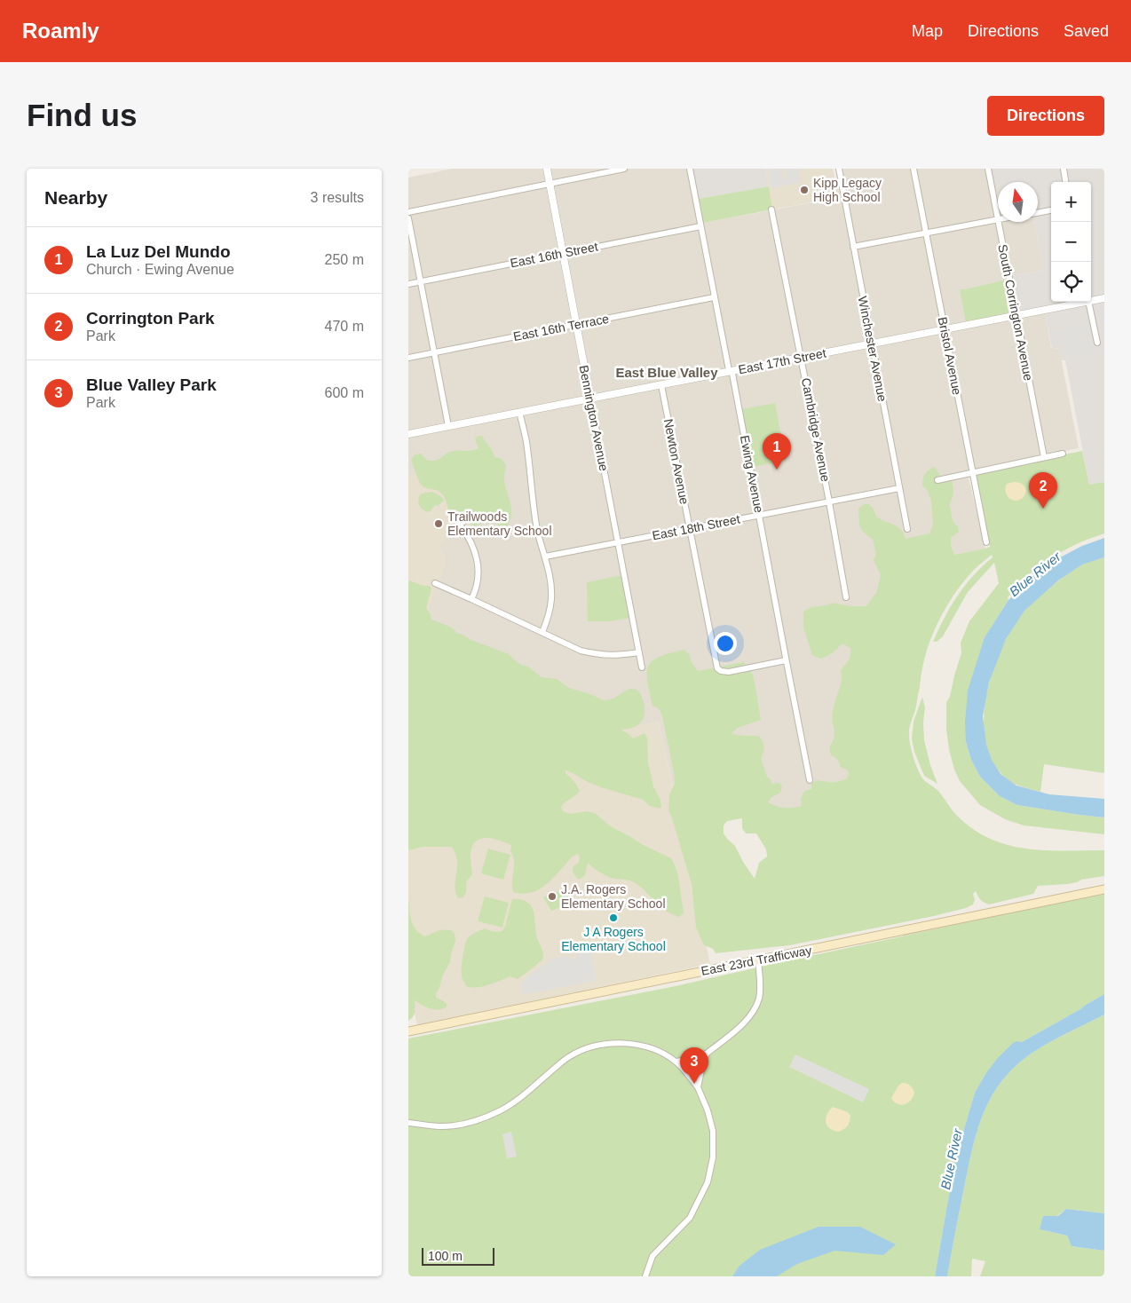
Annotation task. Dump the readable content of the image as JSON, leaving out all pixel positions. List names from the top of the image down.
{
  "streets": {
    "main road": ["East 23rd Trafficway"],
    "street": [
      "East 16th Street",
      "South Corrington Avenue",
      "East 16th Terrace",
      "Winchester Avenue",
      "Bristol Avenue",
      "East 17th Street",
      "Bennington Avenue",
      "Cambridge Avenue",
      "Newton Avenue",
      "Ewing Avenue",
      "East 18th Street"
    ]
  },
  "crossings": [
    ["East 16th Street", "Bennington Avenue"],
    ["East 16th Street", "Ewing Avenue"],
    ["South Corrington Avenue", "East 17th Street"],
    ["East 16th Terrace", "Bennington Avenue"],
    ["East 16th Terrace", "Ewing Avenue"],
    ["Winchester Avenue", "East 17th Street"],
    ["Winchester Avenue", "East 18th Street"],
    ["Bristol Avenue", "East 17th Street"],
    ["East 17th Street", "Bennington Avenue"],
    ["East 17th Street", "Cambridge Avenue"],
    ["East 17th Street", "Newton Avenue"],
    ["East 17th Street", "Ewing Avenue"],
    ["Bennington Avenue", "East 18th Street"],
    ["Cambridge Avenue", "East 18th Street"],
    ["Newton Avenue", "Ewing Avenue"],
    ["Newton Avenue", "East 18th Street"],
    ["Ewing Avenue", "East 18th Street"]
  ],
  "districts": ["East Blue Valley"],
  "water": ["Blue River"],
  "places": [
    "Kipp Legacy High School",
    "Trailwoods Elementary School",
    "J.A. Rogers Elementary School",
    "J A Rogers Elementary School"
  ],
  "scale_bar": "100 m",
  "north": "top",
  "page": {
    "header": "Roamly",
    "nav": ["Map", "Directions", "Saved"],
    "buttons": "Directions",
    "title": "Find us",
    "heading": ["Nearby", "3 results"],
    "map_buttons": ["+", "−"],
    "list": [
      {
        "mark": "1",
        "name": "La Luz Del Mundo",
        "note": "Church · Ewing Avenue",
        "value": "250 m"
      },
      {
        "mark": "2",
        "name": "Corrington Park",
        "note": "Park",
        "value": "470 m"
      },
      {
        "mark": "3",
        "name": "Blue Valley Park",
        "note": "Park",
        "value": "600 m"
      }
    ],
    "pins": ["1", "2", "3"],
    "scale": "100 m"
  }
}
